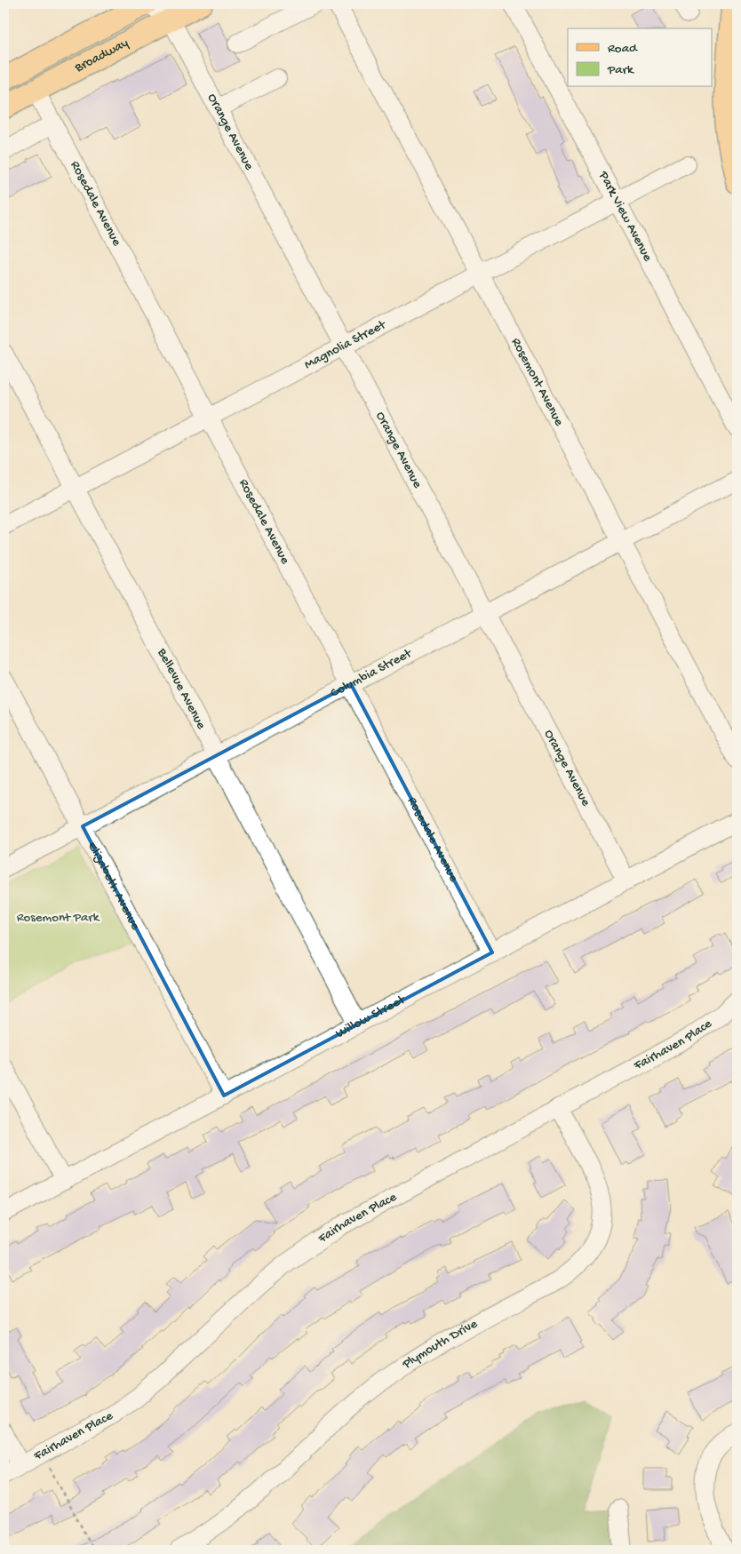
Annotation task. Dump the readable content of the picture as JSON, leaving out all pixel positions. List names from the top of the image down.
{
  "streets": {
    "main road": ["Broadway"],
    "street": [
      "Orange Avenue",
      "Rosedale Avenue",
      "Park View Avenue",
      "Magnolia Street",
      "Rosemont Avenue",
      "Columbia Street",
      "Bellevue Avenue",
      "Elizabeth Avenue",
      "Willow Street",
      "Fairhaven Place",
      "Plymouth Drive"
    ]
  },
  "crossings": [
    ["Broadway", "Orange Avenue"],
    ["Broadway", "Rosedale Avenue"],
    ["Orange Avenue", "Magnolia Street"],
    ["Orange Avenue", "Columbia Street"],
    ["Orange Avenue", "Willow Street"],
    ["Rosedale Avenue", "Magnolia Street"],
    ["Rosedale Avenue", "Columbia Street"],
    ["Rosedale Avenue", "Willow Street"],
    ["Park View Avenue", "Magnolia Street"],
    ["Magnolia Street", "Rosemont Avenue"],
    ["Magnolia Street", "Bellevue Avenue"],
    ["Rosemont Avenue", "Columbia Street"],
    ["Columbia Street", "Bellevue Avenue"],
    ["Columbia Street", "Elizabeth Avenue"],
    ["Bellevue Avenue", "Willow Street"],
    ["Elizabeth Avenue", "Willow Street"],
    ["Fairhaven Place", "Plymouth Drive"]
  ],
  "parks": ["Rosemont Park"],
  "legend": ["Road", "Park"]
}
